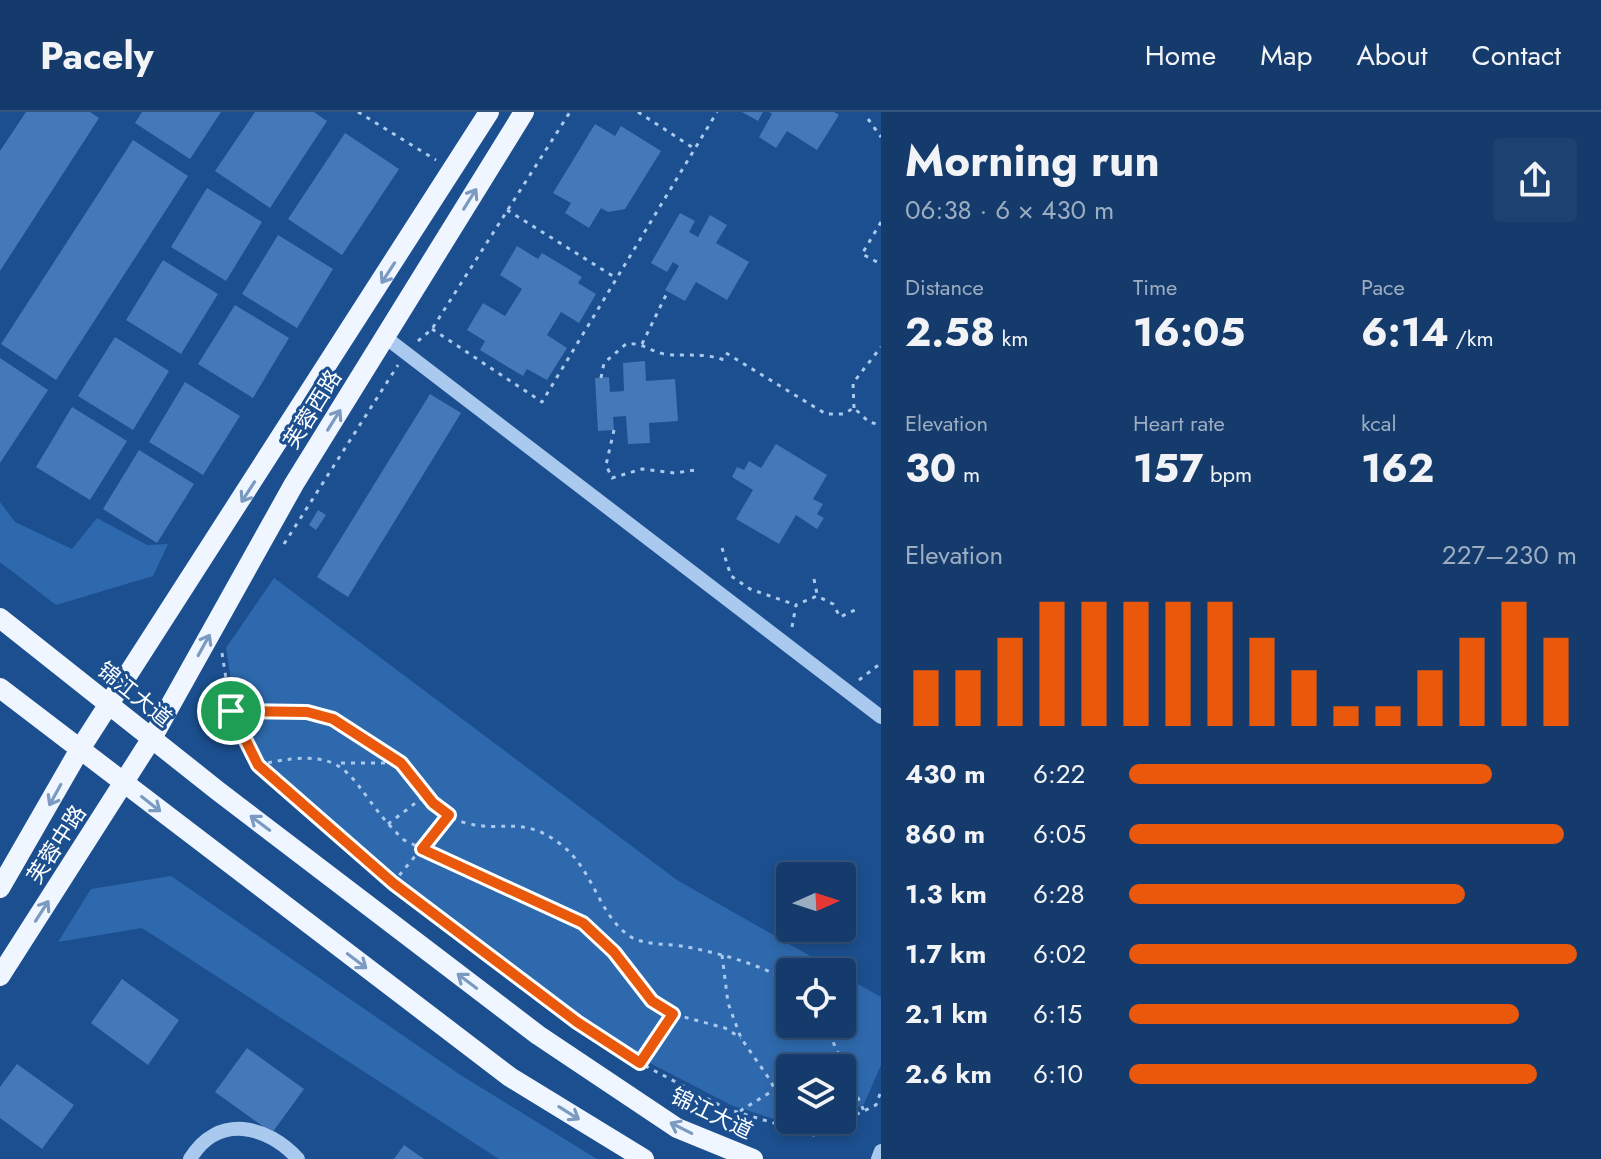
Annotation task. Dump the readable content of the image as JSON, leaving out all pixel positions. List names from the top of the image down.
{
  "streets": {
    "main road": ["芙蓉西路", "锦江大道", "芙蓉中路"]
  },
  "crossings": [
    ["芙蓉西路", "锦江大道"],
    ["芙蓉西路", "芙蓉中路"],
    ["锦江大道", "芙蓉中路"]
  ],
  "north": "right",
  "page": {
    "header": "Pacely",
    "nav": [
      "Home",
      "Map",
      "About",
      "Contact"
    ],
    "heading": ["Morning run", "06:38 · 6 × 430 m"],
    "stats": [
      ["Distance", "2.58 km"],
      ["Time", "16:05"],
      ["Pace", "6:14 /km"],
      ["Elevation", "30 m"],
      ["Heart rate", "157 bpm"],
      ["kcal", "162"]
    ],
    "chart": ["Elevation", "227–230 m"],
    "list": [
      {
        "name": "430 m",
        "note": "6:22"
      },
      {
        "name": "860 m",
        "note": "6:05"
      },
      {
        "name": "1.3 km",
        "note": "6:28"
      },
      {
        "name": "1.7 km",
        "note": "6:02"
      },
      {
        "name": "2.1 km",
        "note": "6:15"
      },
      {
        "name": "2.6 km",
        "note": "6:10"
      }
    ]
  }
}
